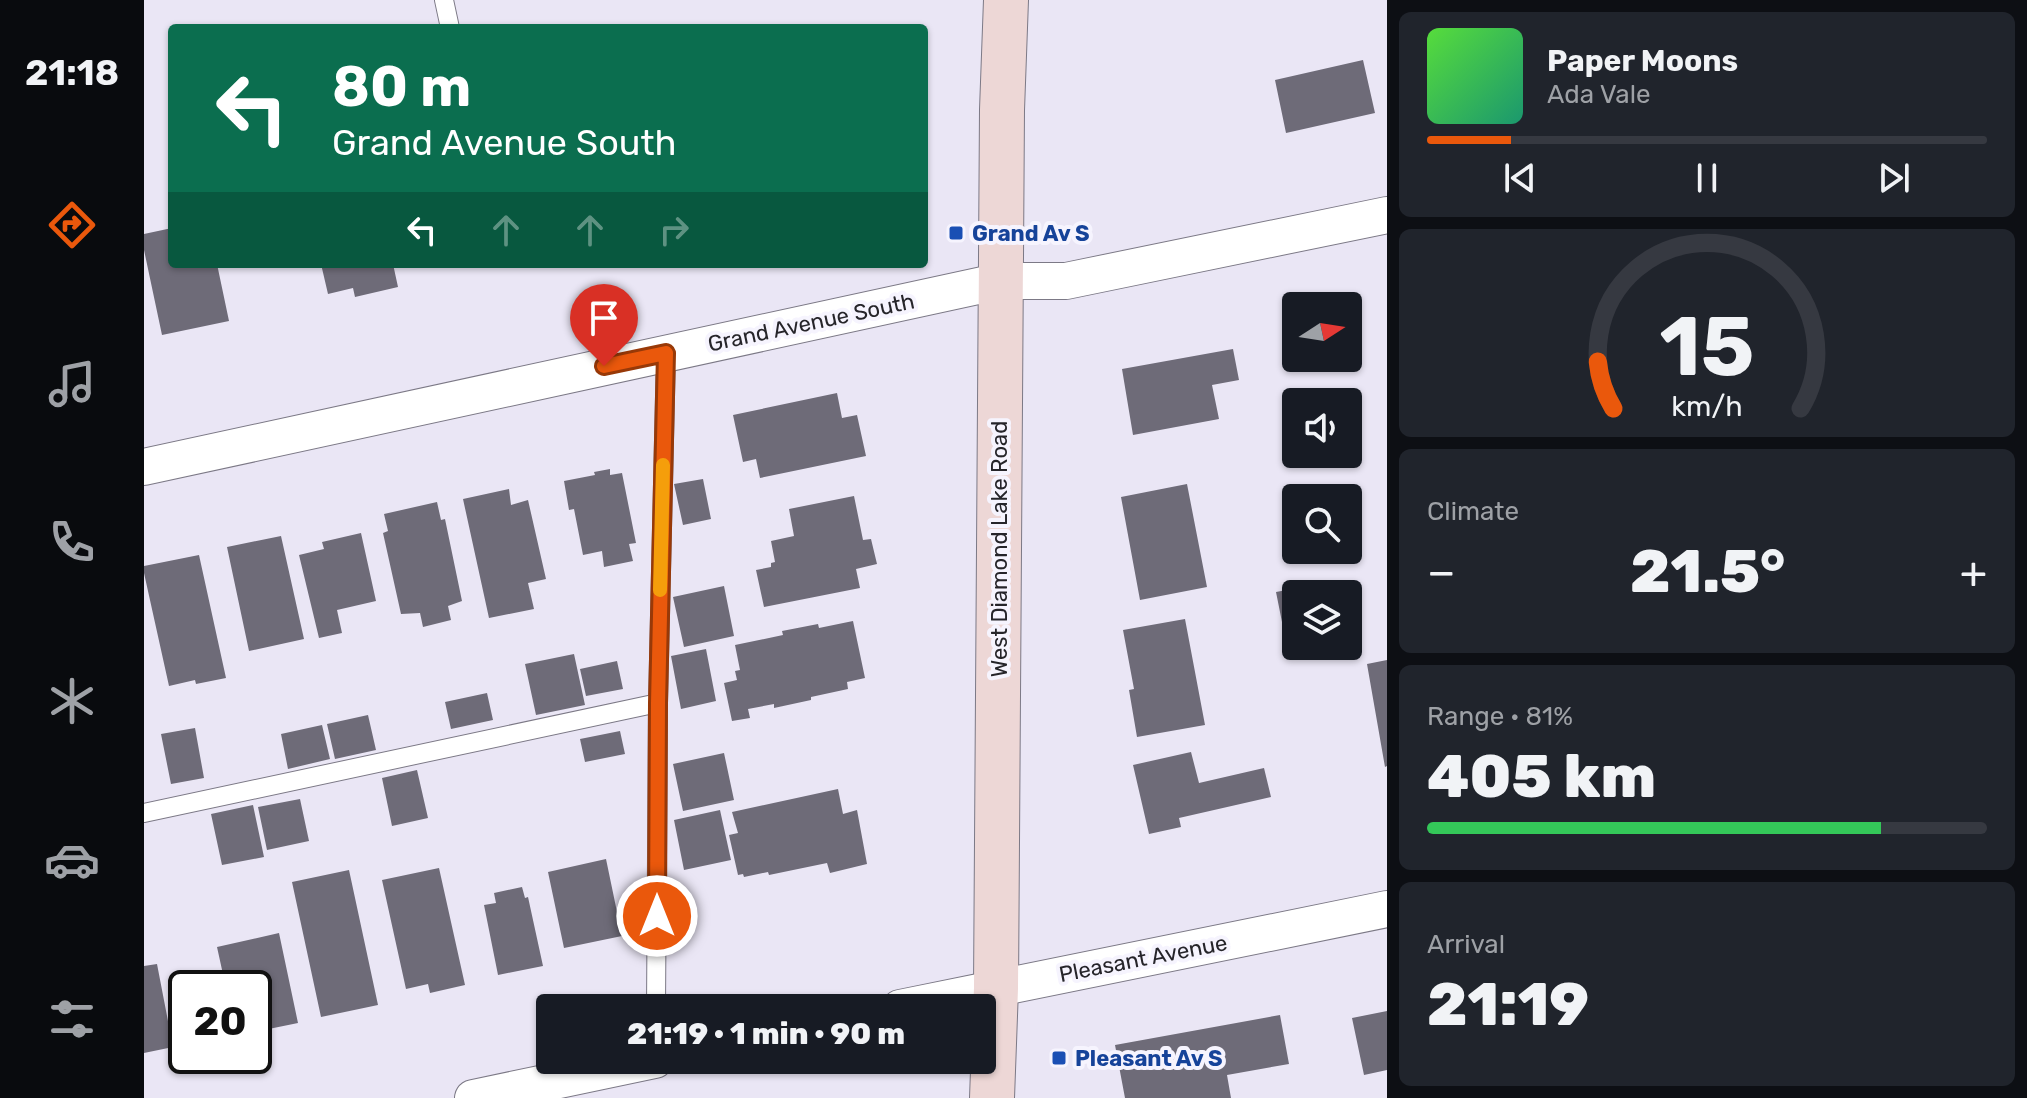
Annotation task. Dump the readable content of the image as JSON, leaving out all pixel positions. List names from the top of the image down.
{
  "streets": {
    "street": ["Grand Avenue South", "West Diamond Lake Road", "Pleasant Avenue"]
  },
  "crossings": [
    ["Grand Avenue South", "West Diamond Lake Road"],
    ["West Diamond Lake Road", "Pleasant Avenue"]
  ],
  "places": {
    "transit": ["Grand Av S", "Pleasant Av S"]
  },
  "north": "right",
  "page": {
    "tabs": "21:18",
    "turn": ["80 m", "Grand Avenue South"],
    "song": ["Paper Moons", "Ada Vale"],
    "tile": [
      "Climate",
      ["Range · 81%", "405 km"],
      ["Arrival", "21:19"]
    ],
    "heat": ["−", "21.5°", "+"],
    "limit": "20",
    "trip": "21:19 · 1 min · 90 m",
    "gauge": ["15", "km/h"]
  }
}
